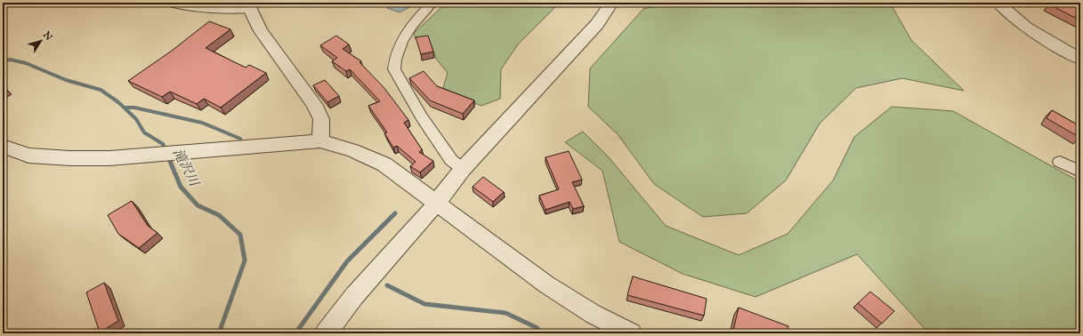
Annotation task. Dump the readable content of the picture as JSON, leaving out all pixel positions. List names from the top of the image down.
{
  "water": ["滝沢川"],
  "north": "top right"
}
